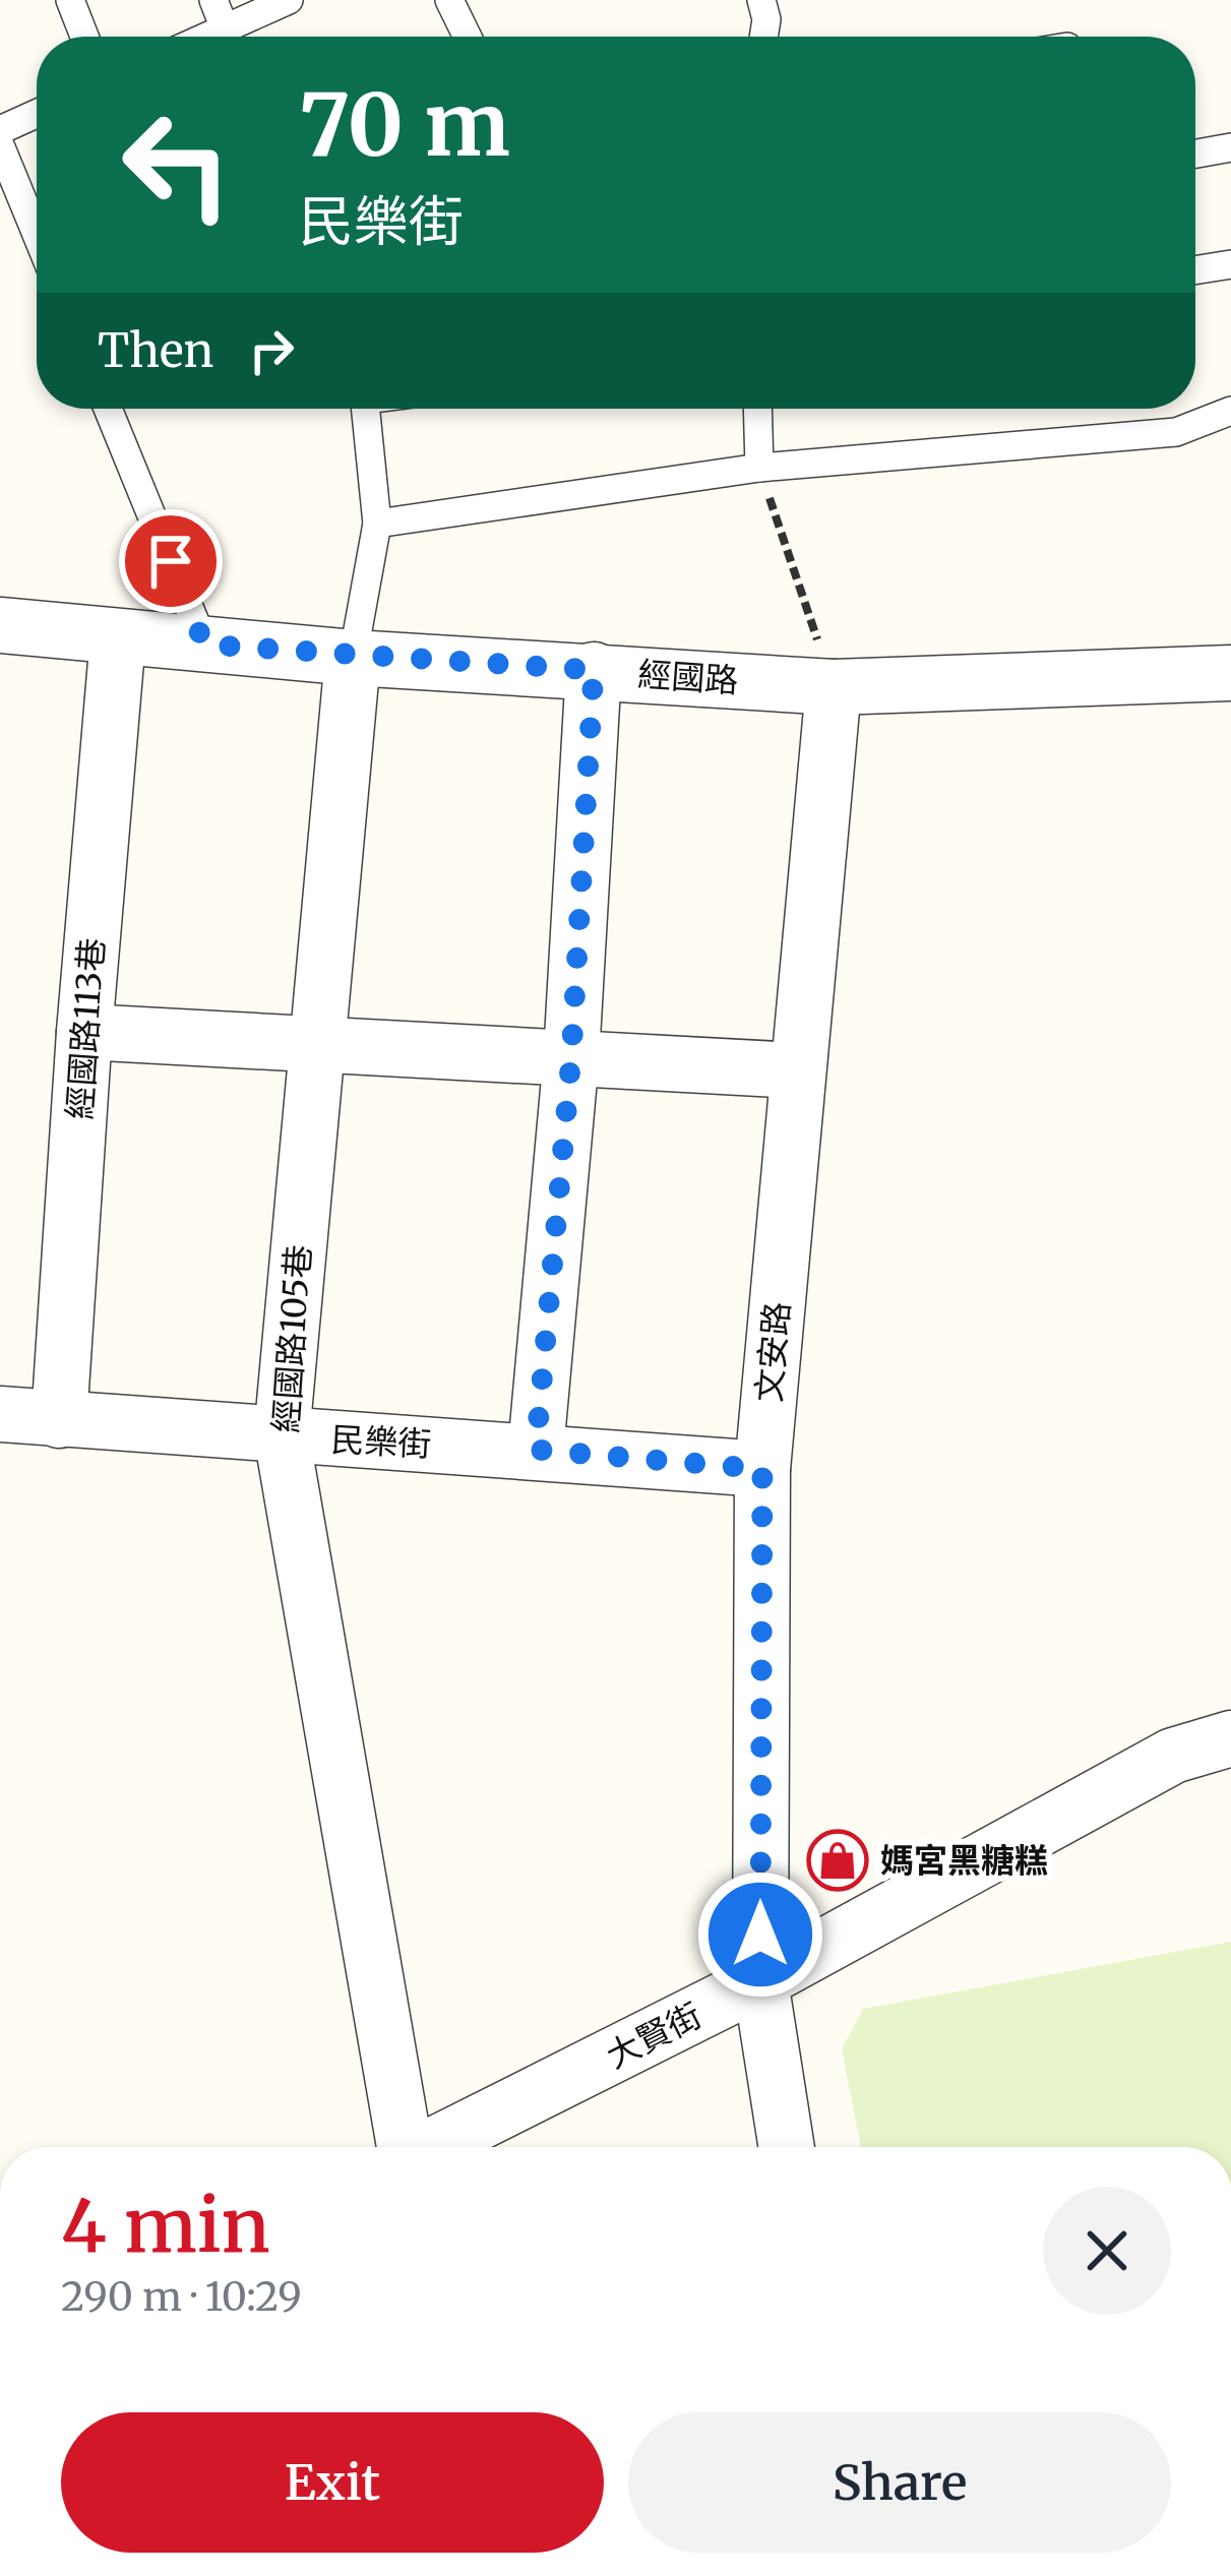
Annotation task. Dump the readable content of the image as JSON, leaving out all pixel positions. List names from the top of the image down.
{
  "streets": {
    "street": [
      "經國路",
      "經國路113巷",
      "經國路105巷",
      "文安路",
      "民樂街",
      "大賢街"
    ]
  },
  "crossings": [
    ["經國路", "經國路113巷"],
    ["經國路", "經國路105巷"],
    ["經國路", "文安路"],
    ["經國路113巷", "民樂街"],
    ["經國路105巷", "民樂街"],
    ["文安路", "民樂街"],
    ["文安路", "大賢街"]
  ],
  "places": {
    "shop": ["媽宮黑糖糕"]
  },
  "page": {
    "turn": ["70 m", "民樂街"],
    "then": "Then",
    "heading": ["4 min", "290 m · 10:29"],
    "buttons": ["Exit", "Share"]
  }
}
